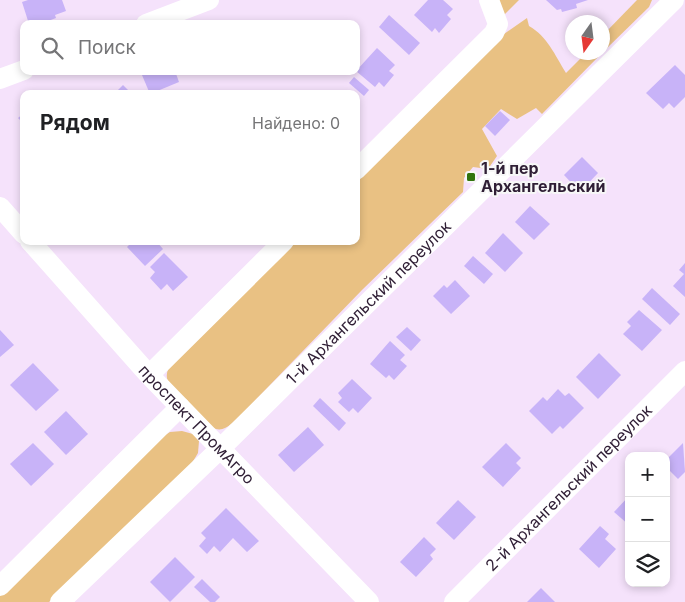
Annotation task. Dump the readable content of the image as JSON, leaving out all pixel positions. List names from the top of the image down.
{
  "streets": {
    "street": ["1-й Архангельский переулок", "проспект ПромАгро", "2-й Архангельский переулок"]
  },
  "crossings": [
    ["1-й Архангельский переулок", "проспект ПромАгро"]
  ],
  "places": {
    "transit": ["1-й пер Архангельский"]
  },
  "north": "bottom",
  "page": {
    "search": "Поиск",
    "heading": ["Рядом", "Найдено: 0"],
    "map_buttons": ["+", "−"]
  }
}
